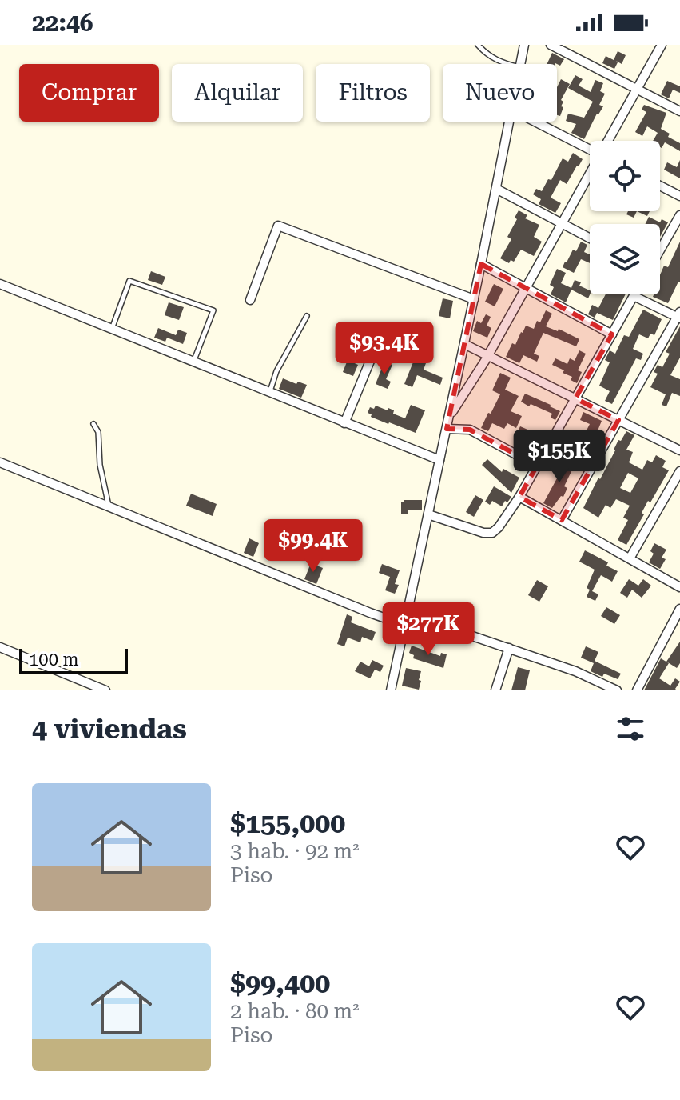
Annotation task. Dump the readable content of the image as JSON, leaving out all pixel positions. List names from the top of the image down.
{
  "scale_bar": "100 m",
  "page": {
    "status": "22:46",
    "chip": [
      "Comprar",
      "Alquilar",
      "Filtros",
      "Nuevo"
    ],
    "price": [
      "$93.4K",
      "$155K",
      "$99.4K",
      "$277K"
    ],
    "scale": "100 m",
    "heading": "4 viviendas",
    "list": [
      {
        "name": "$155,000",
        "note": "3 hab. · 92 m² · Piso"
      },
      {
        "name": "$99,400",
        "note": "2 hab. · 80 m² · Piso"
      }
    ]
  }
}
